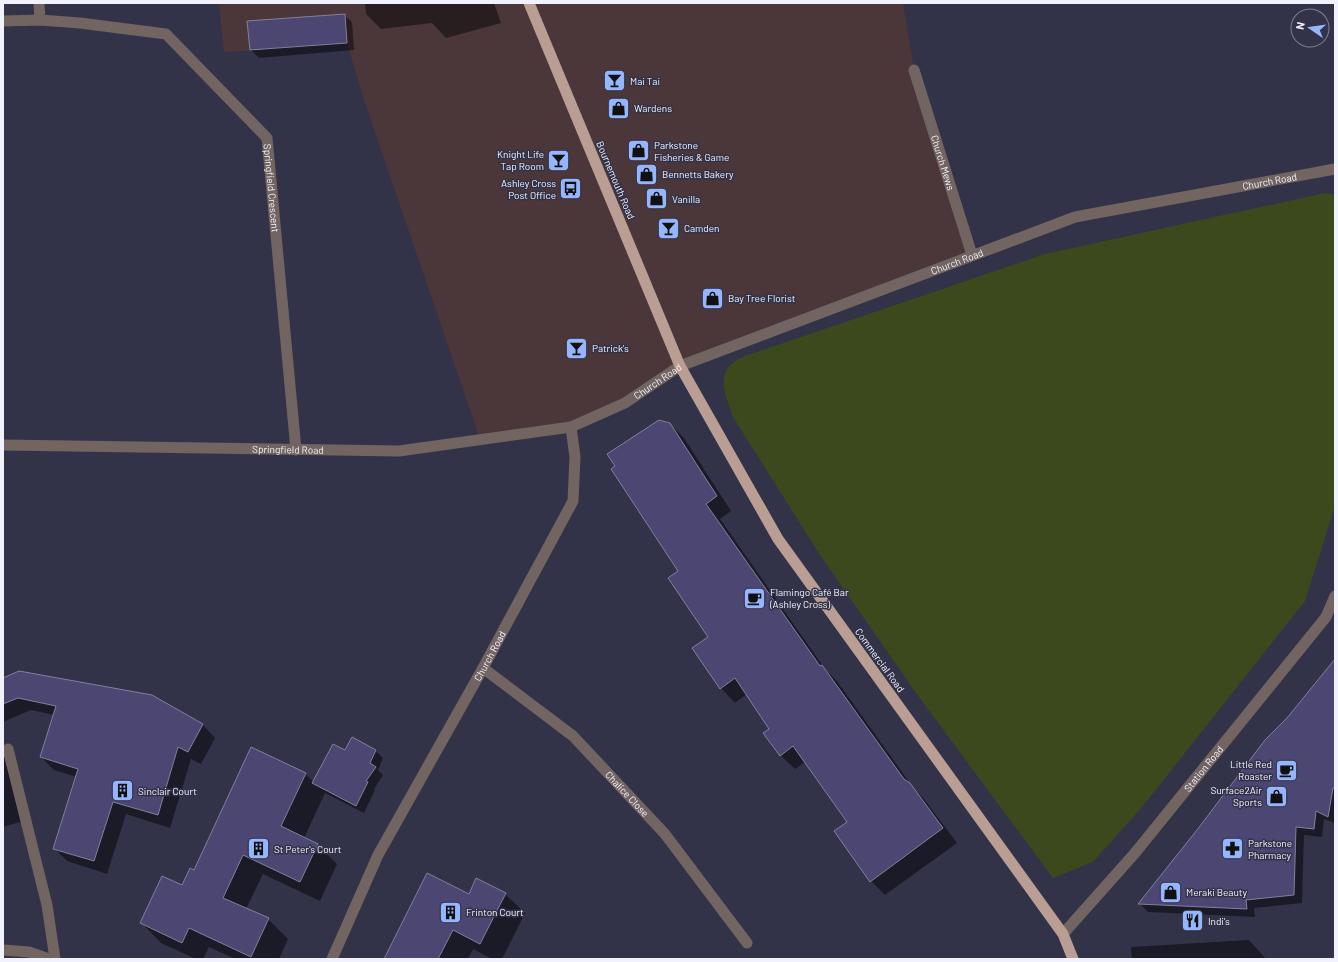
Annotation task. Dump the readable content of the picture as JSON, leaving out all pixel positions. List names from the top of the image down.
{
  "streets": {
    "highway": ["Bournemouth Road", "Commercial Road"],
    "street": [
      "Church Mews",
      "Church Road",
      "Springfield Crescent",
      "Springfield Road",
      "Station Road",
      "Chalice Close"
    ]
  },
  "crossings": [
    ["Church Mews", "Church Road"],
    ["Bournemouth Road", "Church Road"],
    ["Bournemouth Road", "Commercial Road"],
    ["Church Road", "Springfield Road"],
    ["Church Road", "Commercial Road"],
    ["Church Road", "Chalice Close"],
    ["Springfield Crescent", "Springfield Road"],
    ["Commercial Road", "Station Road"]
  ],
  "places": {
    "bar": [
      "Mai Tai",
      "Knight Life Tap Room",
      "Camden",
      "Patrick's"
    ],
    "shop": [
      "Wardens",
      "Parkstone Fisheries & Game",
      "Bennetts Bakery",
      "Vanilla",
      "Bay Tree Florist",
      "Surface2Air Sports",
      "Meraki Beauty"
    ],
    "bus stop": ["Ashley Cross Post Office"],
    "cafe": ["Flamingo Café Bar (Ashley Cross)", "Little Red Roaster"],
    "building": ["Sinclair Court", "St Peter's Court", "Frinton Court"],
    "pharmacy": ["Parkstone Pharmacy"],
    "restaurant": ["Indi's"]
  },
  "north": "left"
}
